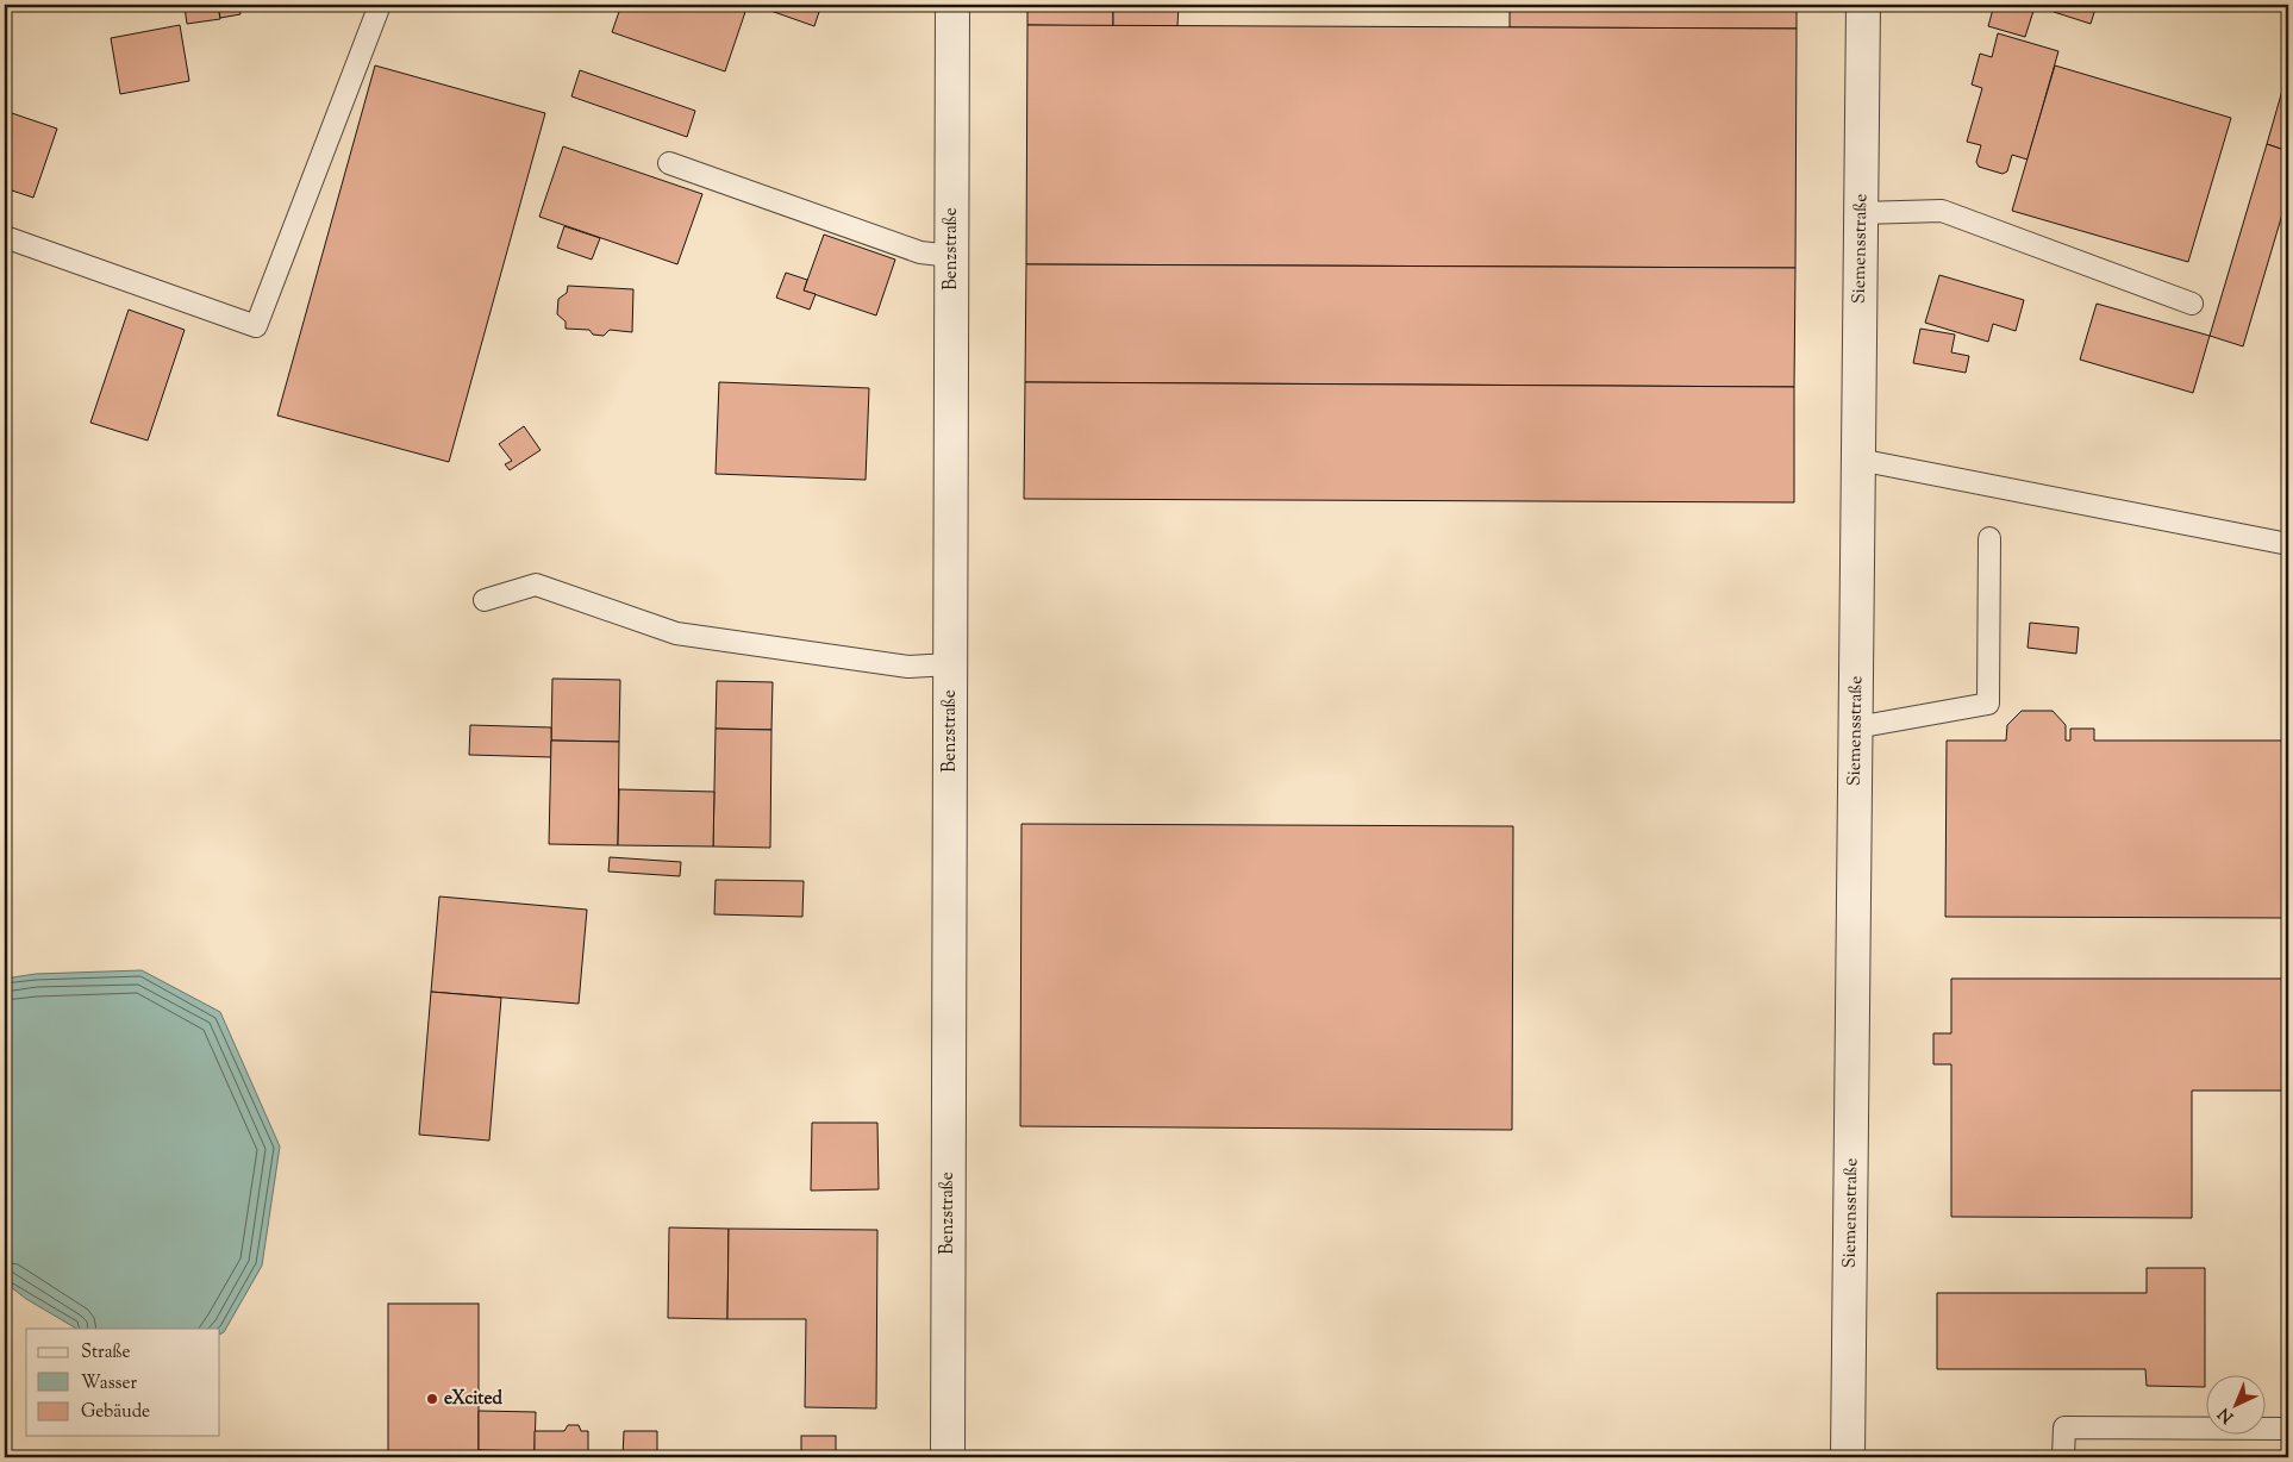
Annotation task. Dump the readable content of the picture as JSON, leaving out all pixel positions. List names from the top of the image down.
{
  "streets": {
    "street": ["Benzstraße", "Siemensstraße"]
  },
  "places": ["eXcited"],
  "legend": ["Straße", "Wasser", "Gebäude"],
  "north": "bottom left"
}
